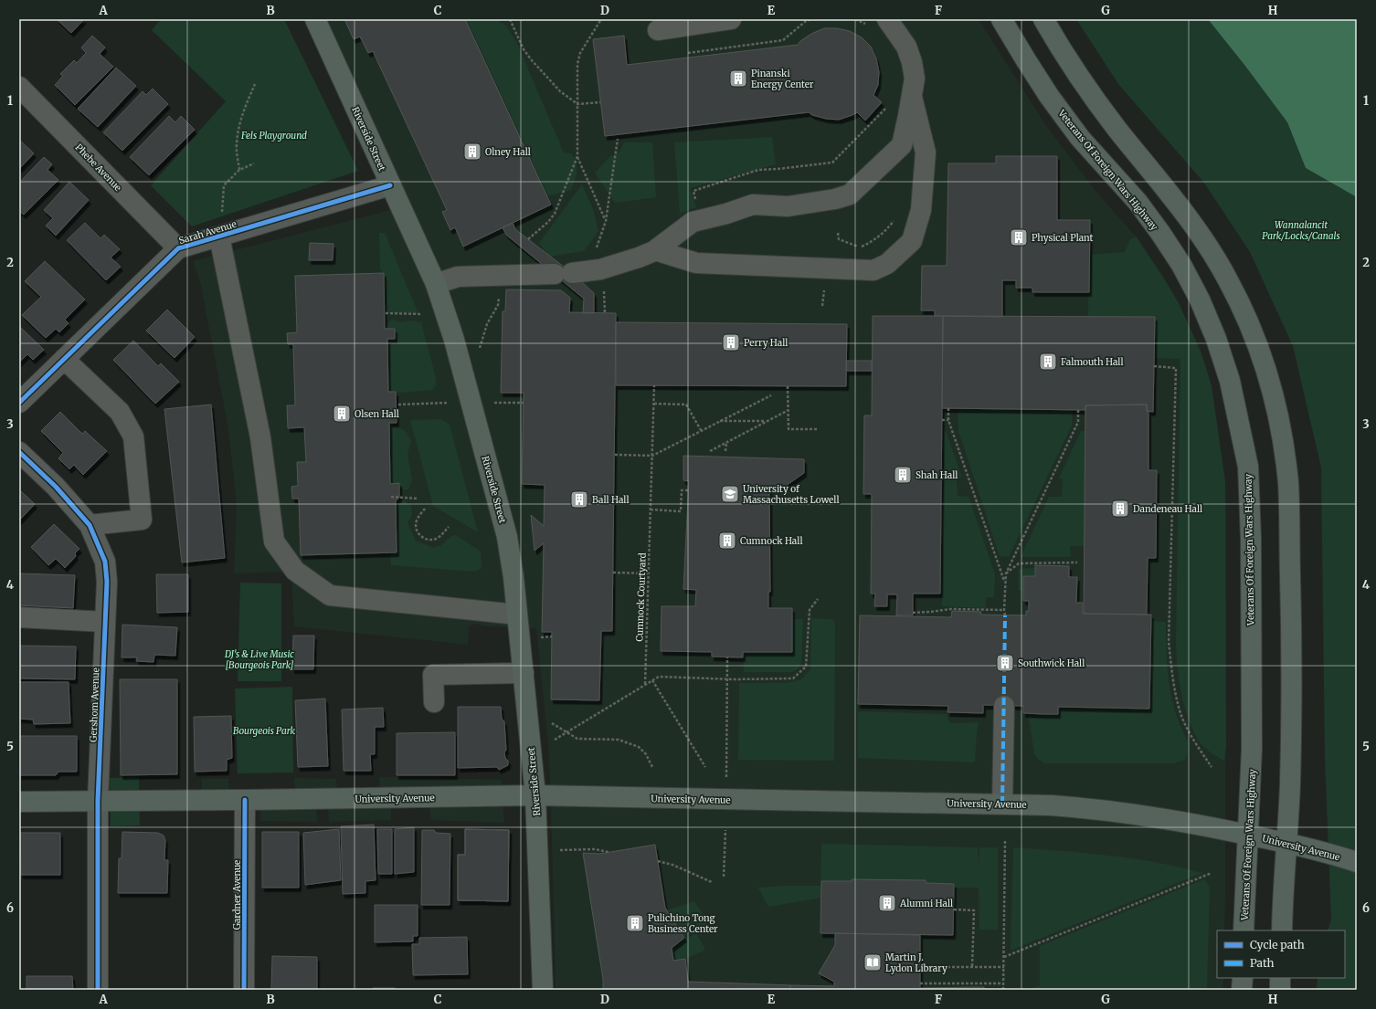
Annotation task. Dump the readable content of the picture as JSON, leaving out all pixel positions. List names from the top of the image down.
{
  "streets": {
    "main road": ["Riverside Street", "Veterans Of Foreign Wars Highway", "University Avenue"],
    "street": [
      "Phebe Avenue",
      "Sarah Avenue",
      "Gershom Avenue",
      "Gardner Avenue"
    ],
    "path": ["Cumnock Courtyard"]
  },
  "crossings": [
    ["Riverside Street", "Sarah Avenue"],
    ["Riverside Street", "University Avenue"],
    ["Phebe Avenue", "Sarah Avenue"],
    ["Veterans Of Foreign Wars Highway", "University Avenue"],
    ["Gershom Avenue", "University Avenue"],
    ["University Avenue", "Gardner Avenue"]
  ],
  "parks": [
    "Fels Playground",
    "Wannalancit Park/Locks/Canals",
    "DJ's & Live Music [Bourgeois Park]",
    "Bourgeois Park"
  ],
  "places": {
    "building": [
      "Pinanski Energy Center",
      "Olney Hall",
      "Physical Plant",
      "Perry Hall",
      "Falmouth Hall",
      "Olsen Hall",
      "Shah Hall",
      "Ball Hall",
      "Dandeneau Hall",
      "Cumnock Hall",
      "Southwick Hall",
      "Alumni Hall",
      "Pulichino Tong Business Center"
    ],
    "school or university": ["University of Massachusetts Lowell"],
    "library": ["Martin J. Lydon Library"]
  },
  "legend": ["Cycle path", "Path"],
  "grid": {
    "columns": [
      "A",
      "B",
      "C",
      "D",
      "E",
      "F",
      "G",
      "H"
    ],
    "rows": [
      "1",
      "2",
      "3",
      "4",
      "5",
      "6"
    ]
  }
}
